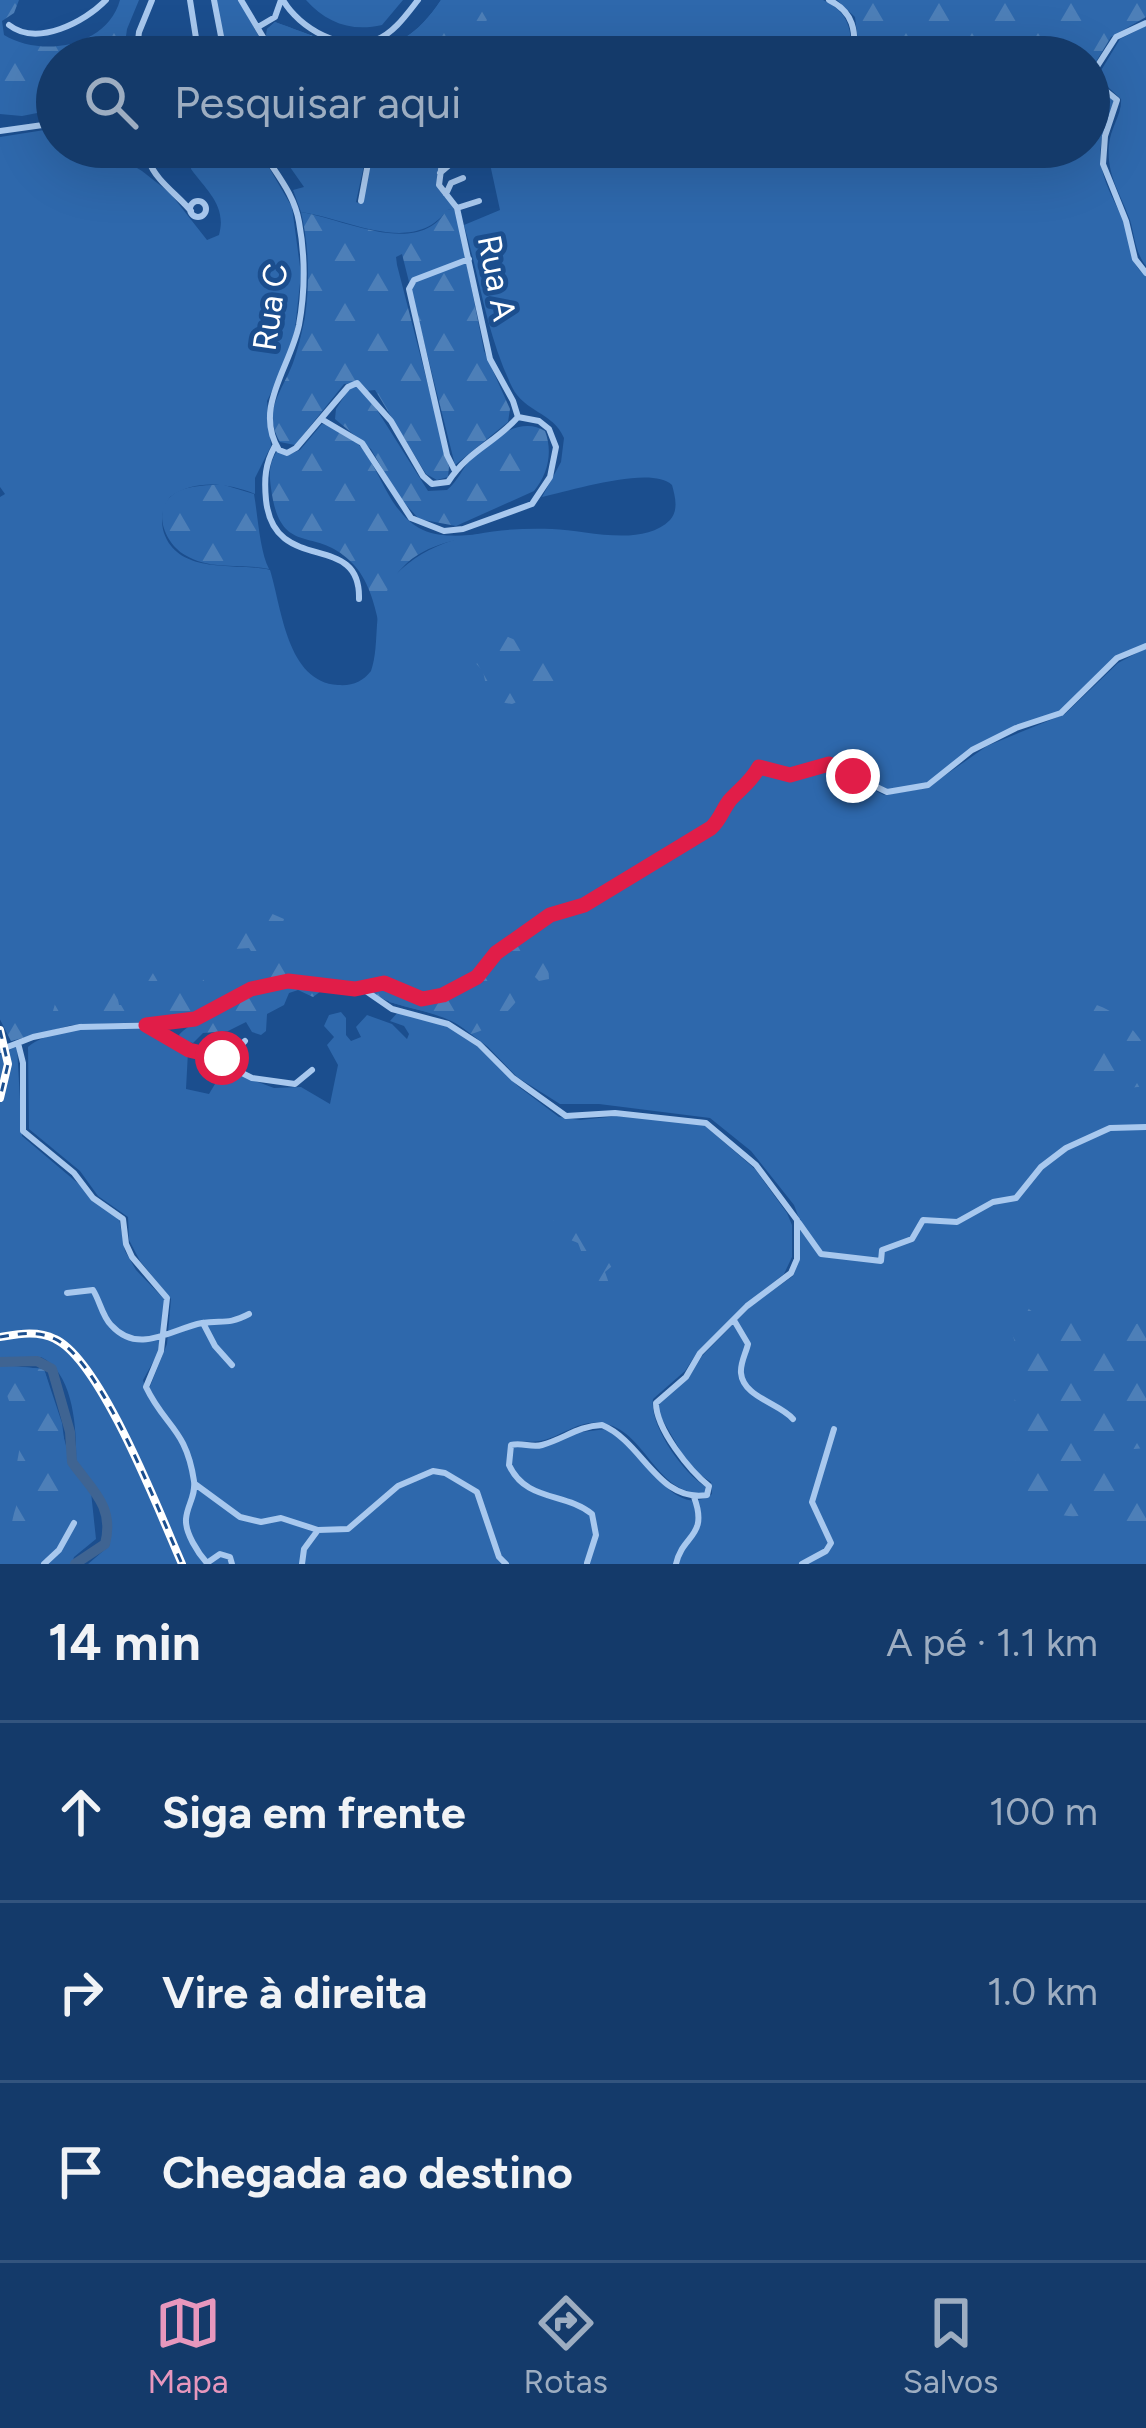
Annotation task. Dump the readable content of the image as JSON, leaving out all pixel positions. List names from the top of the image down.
{
  "streets": {
    "street": ["Rua A", "Rua C"]
  },
  "page": {
    "search": "Pesquisar aqui",
    "heading": ["14 min", "A pé · 1.1 km"],
    "list": [
      ["Siga em frente", "100 m"],
      ["Vire à direita", "1.0 km"],
      "Chegada ao destino"
    ],
    "nav": ["Mapa", "Rotas", "Salvos"]
  }
}
